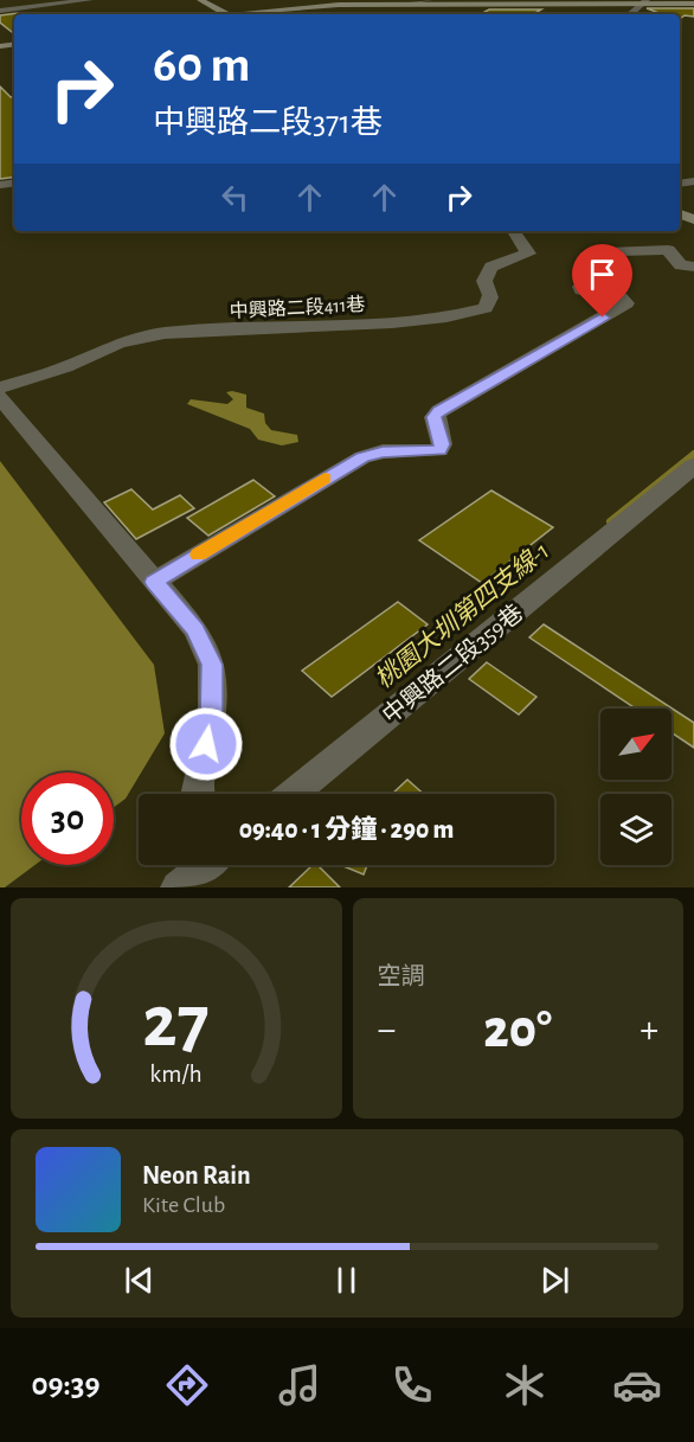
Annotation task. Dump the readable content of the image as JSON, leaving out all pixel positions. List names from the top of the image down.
{
  "streets": {
    "street": ["中興路二段411巷", "中興路二段359巷"]
  },
  "water": ["桃園大圳第四支線-1"],
  "north": "top right",
  "page": {
    "turn": ["60 m", "中興路二段371巷"],
    "limit": "30",
    "trip": "09:40 · 1 分鐘 · 290 m",
    "tile": "空調",
    "heat": ["−", "20°", "+"],
    "song": ["Neon Rain", "Kite Club"],
    "tabs": "09:39",
    "gauge": ["27", "km/h"]
  }
}
